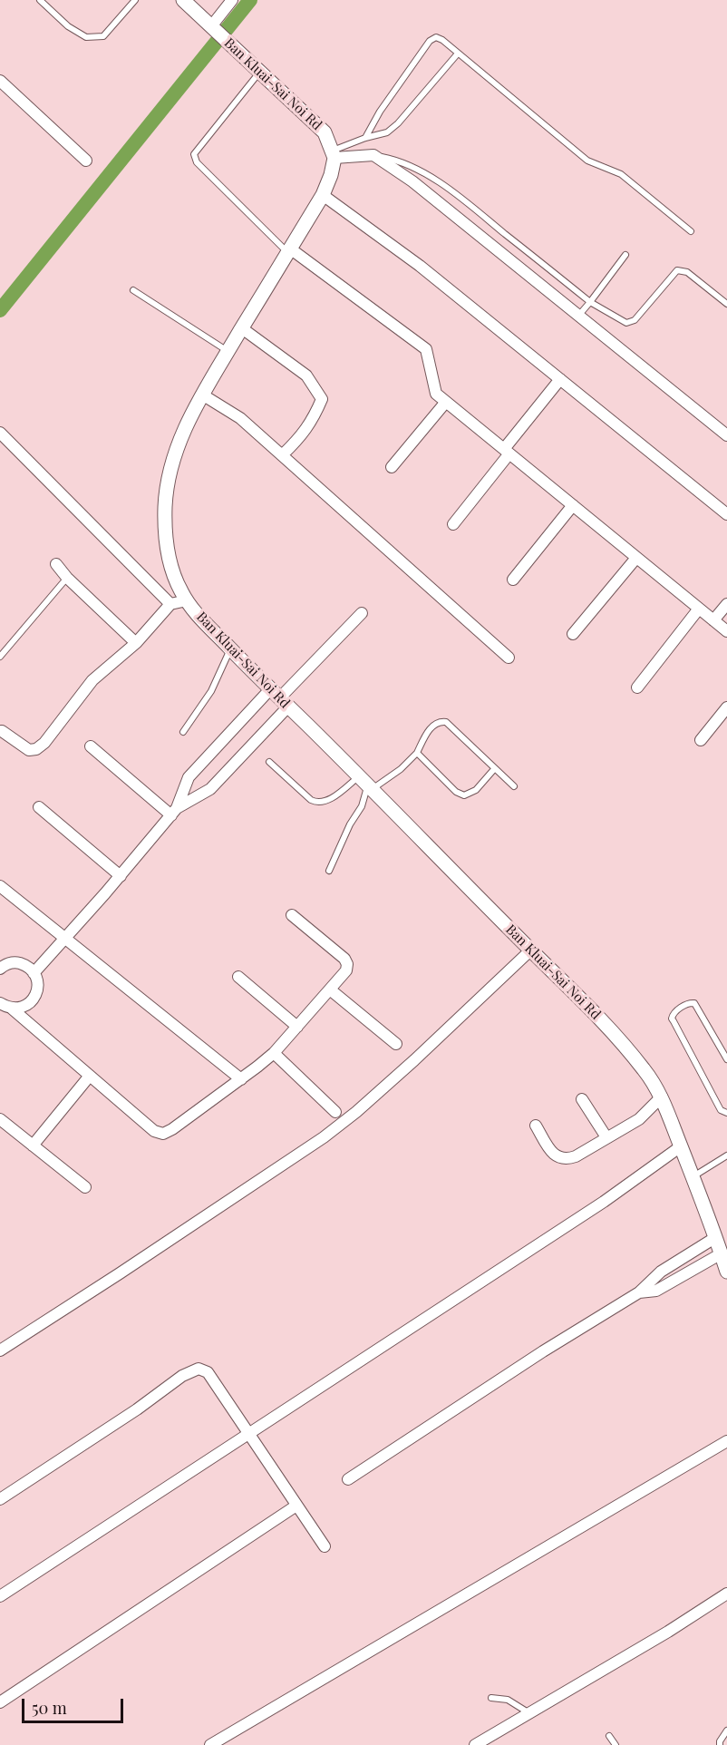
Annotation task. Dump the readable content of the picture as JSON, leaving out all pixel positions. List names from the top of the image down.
{
  "streets": {
    "street": ["Ban Kluai-Sai Noi Rd"]
  },
  "scale_bar": "50 m"
}
